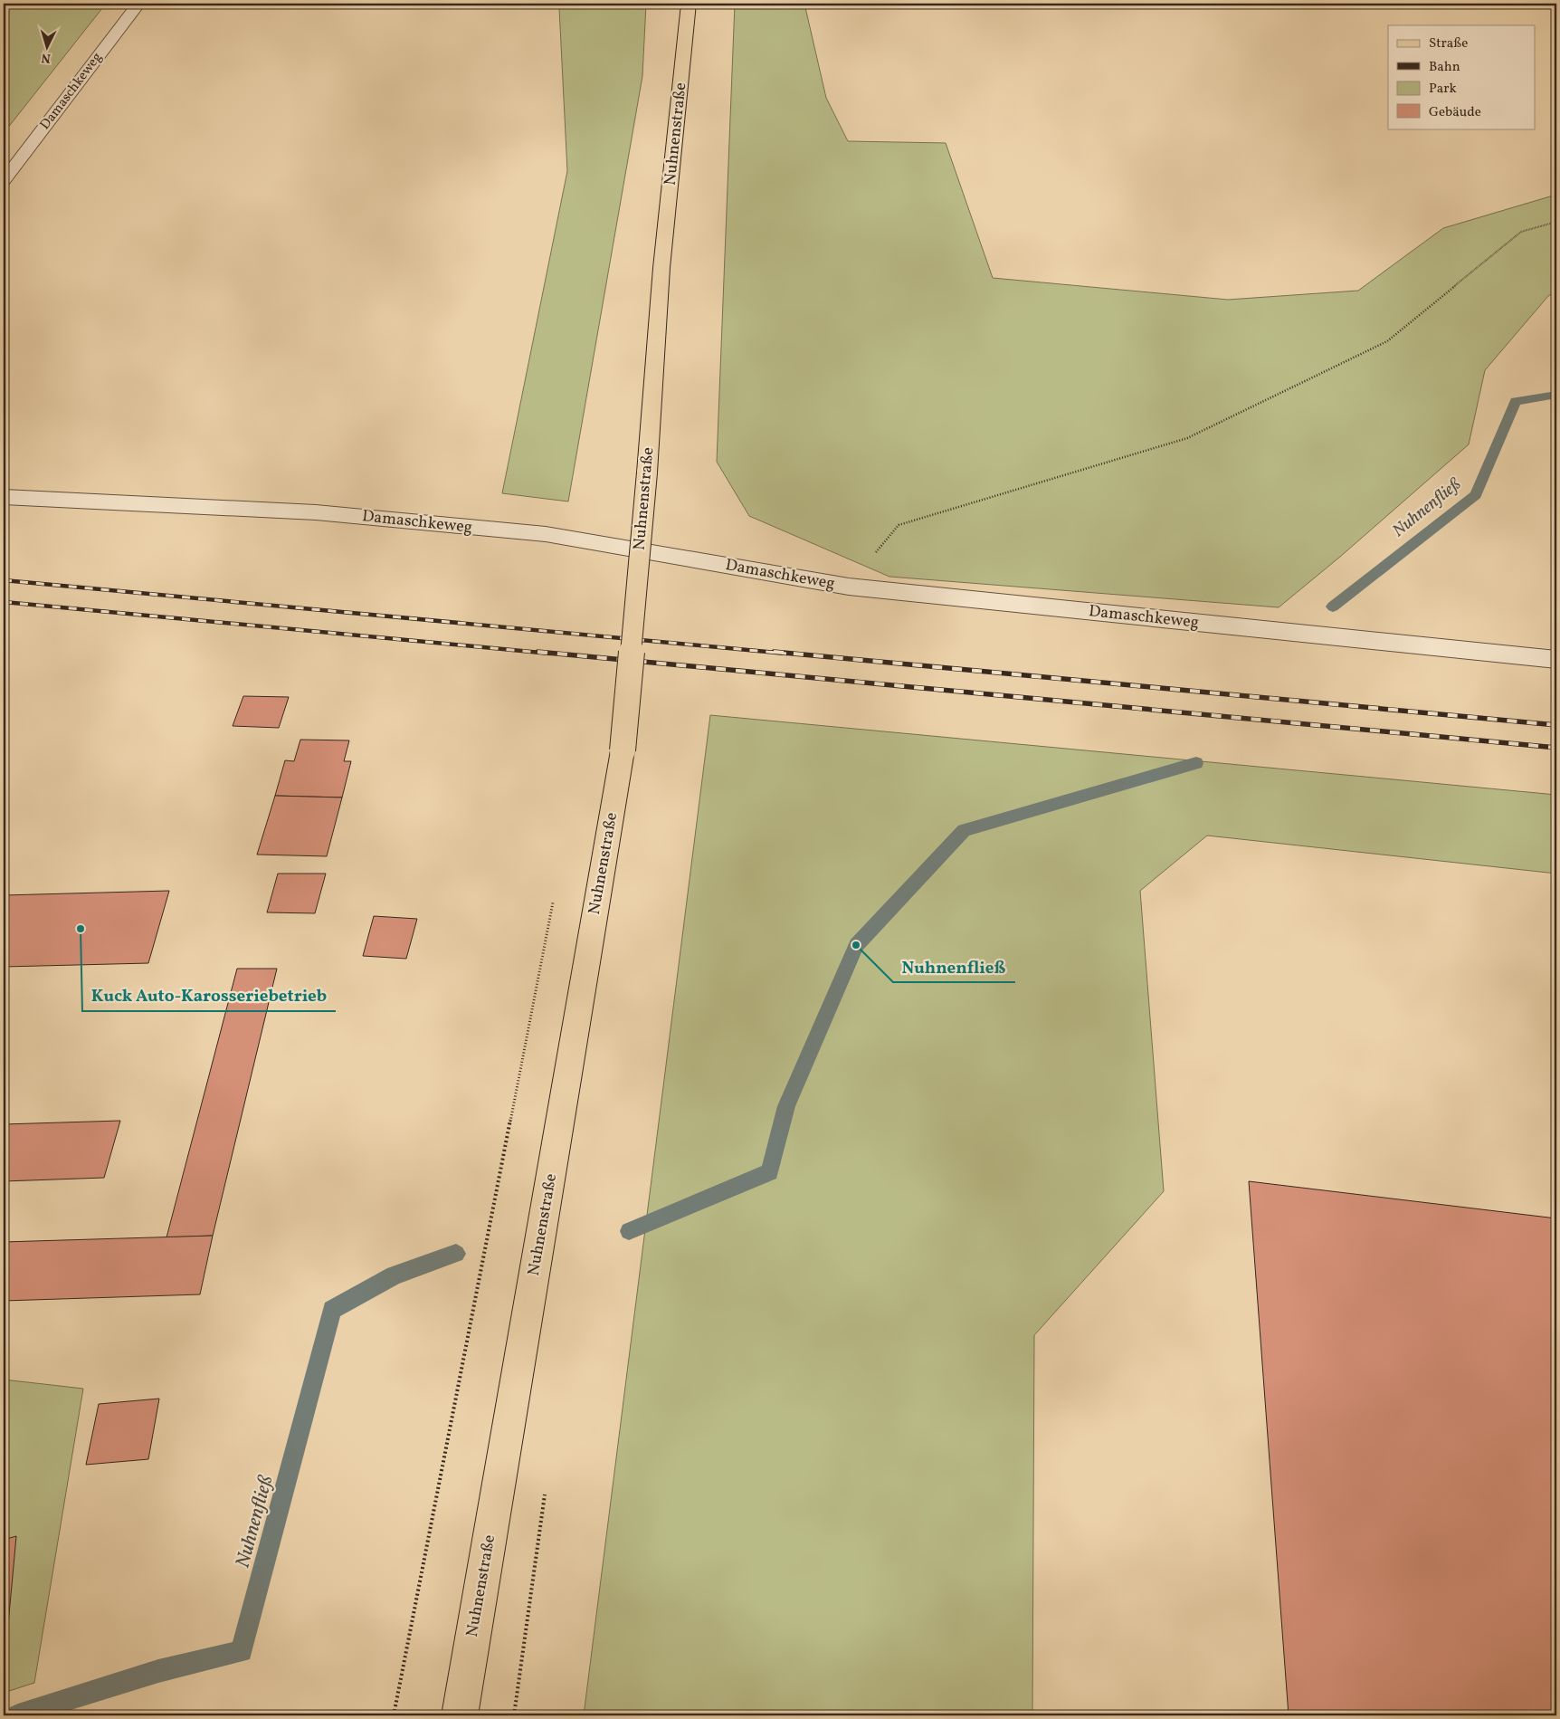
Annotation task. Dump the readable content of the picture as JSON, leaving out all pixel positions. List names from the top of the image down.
{
  "streets": {
    "main road": ["Nuhnenstraße"],
    "lane": ["Damaschkeweg"]
  },
  "water": ["Nuhnenfließ"],
  "places": ["Kuck Auto-Karosseriebetrieb", "Nuhnenfließ"],
  "legend": [
    "Straße",
    "Bahn",
    "Park",
    "Gebäude"
  ],
  "north": "bottom"
}
